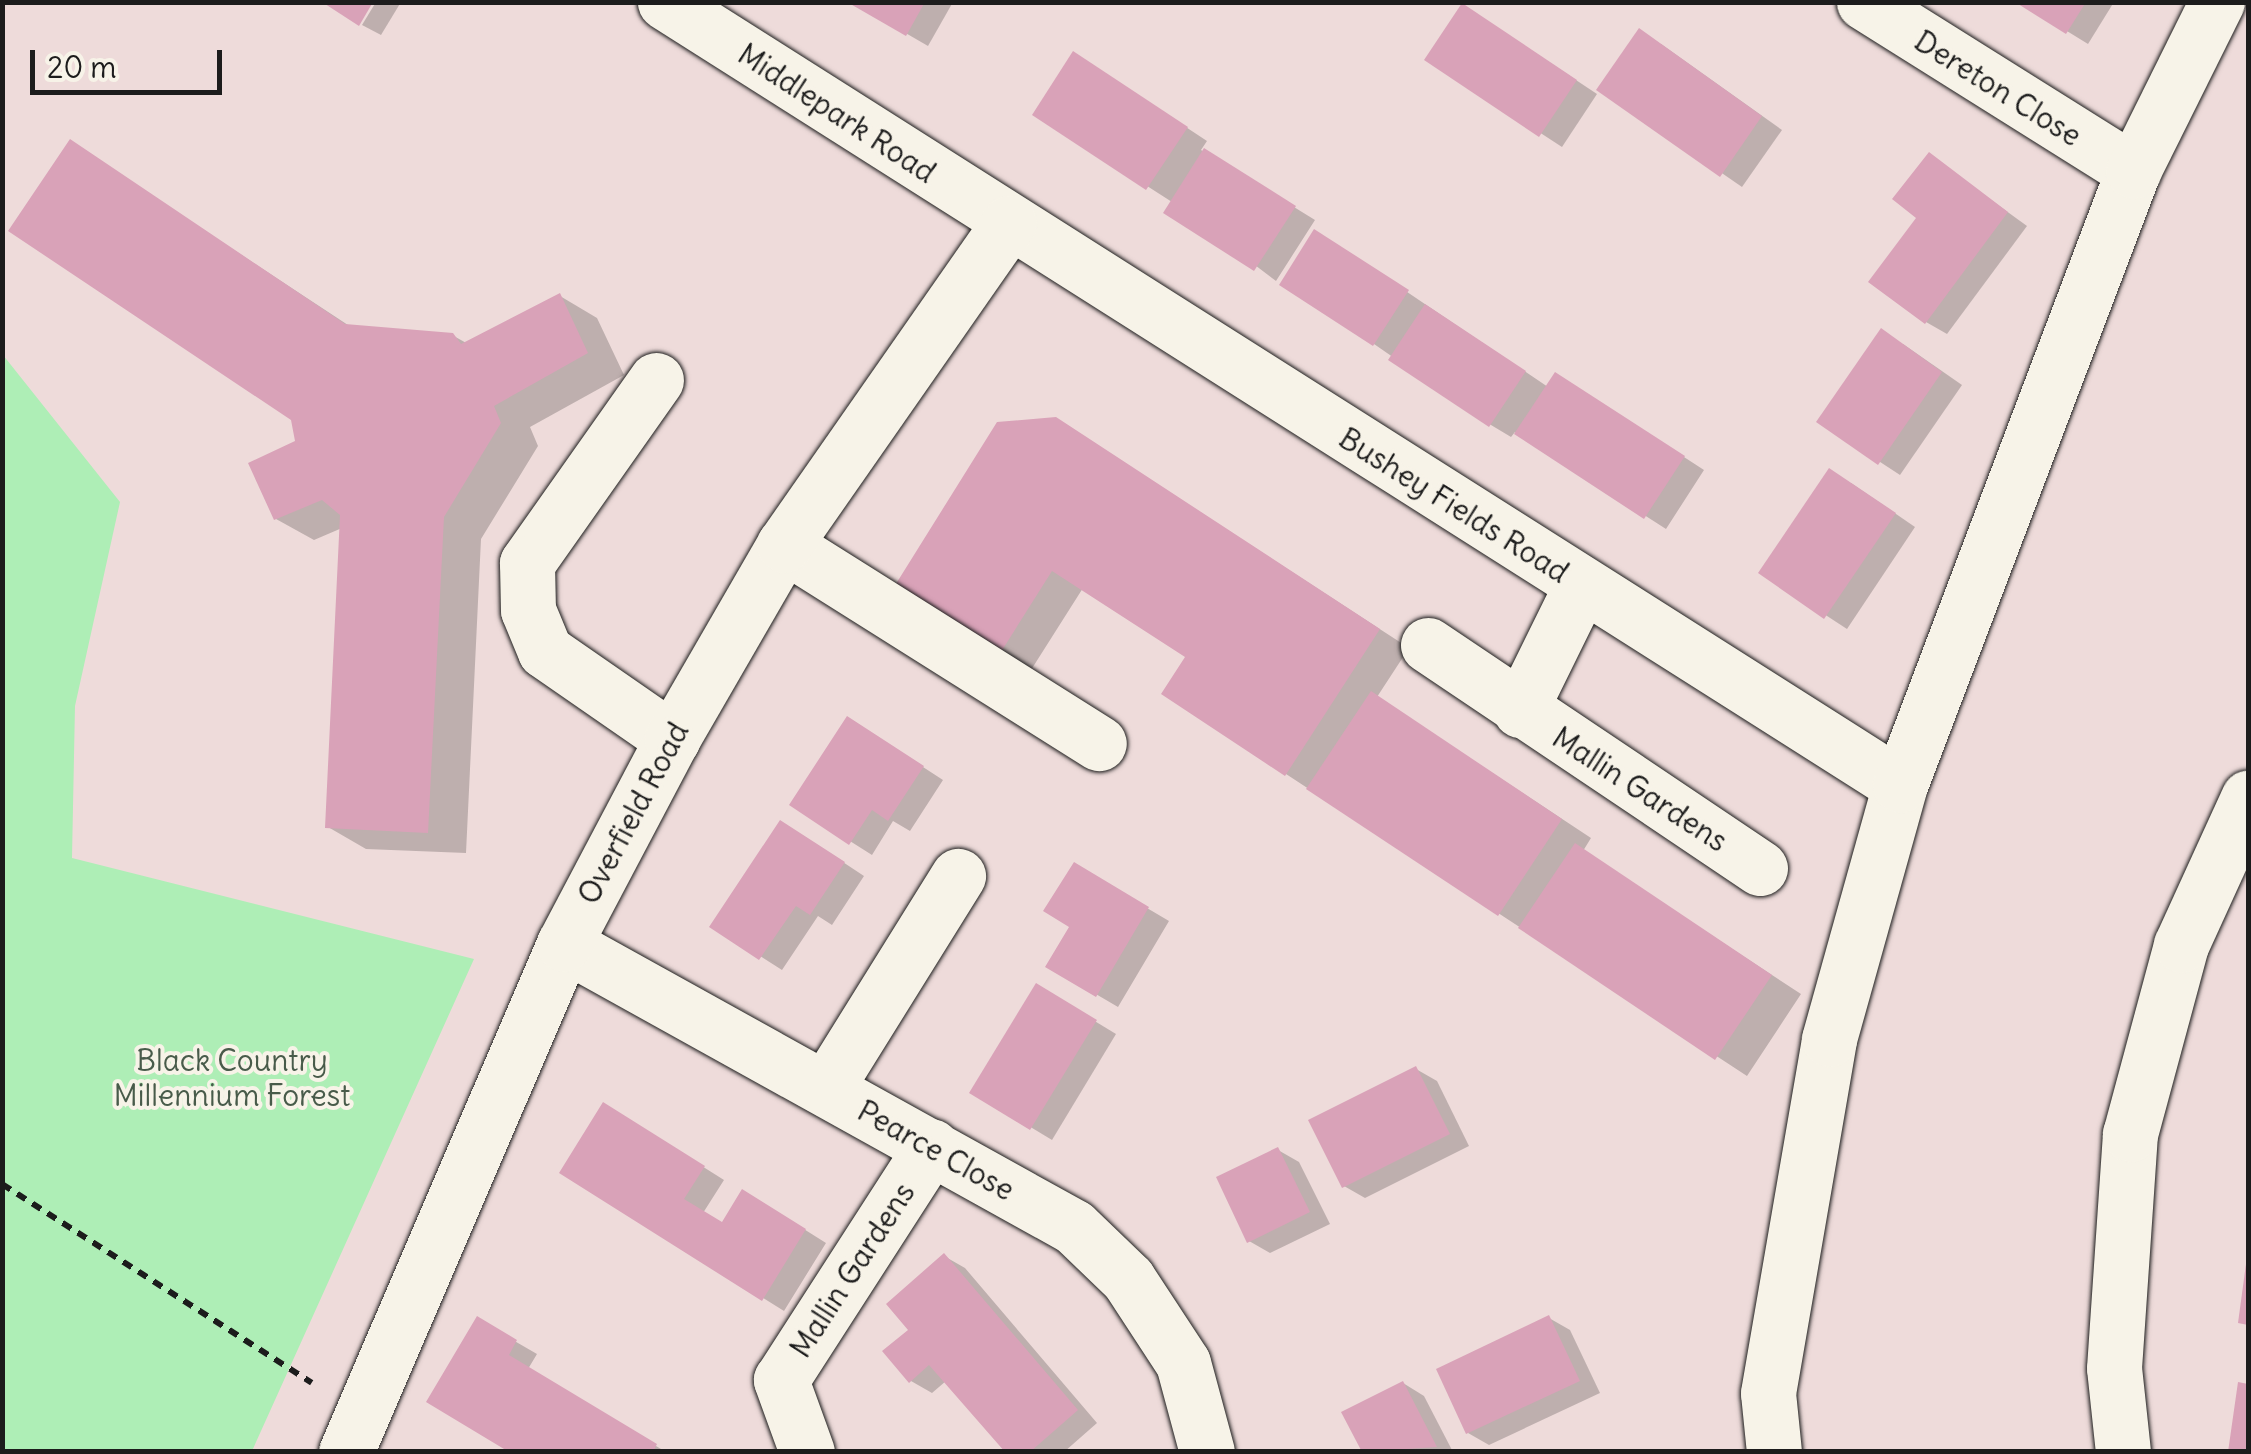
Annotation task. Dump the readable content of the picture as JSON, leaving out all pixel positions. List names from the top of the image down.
{
  "streets": {
    "street": [
      "Dereton Close",
      "Middlepark Road",
      "Bushey Fields Road",
      "Mallin Gardens",
      "Overfield Road",
      "Pearce Close"
    ]
  },
  "crossings": [
    ["Middlepark Road", "Bushey Fields Road"],
    ["Middlepark Road", "Overfield Road"],
    ["Bushey Fields Road", "Mallin Gardens"],
    ["Bushey Fields Road", "Overfield Road"],
    ["Mallin Gardens", "Pearce Close"],
    ["Overfield Road", "Pearce Close"]
  ],
  "parks": ["Black Country Millennium Forest"],
  "scale_bar": "20 m"
}
